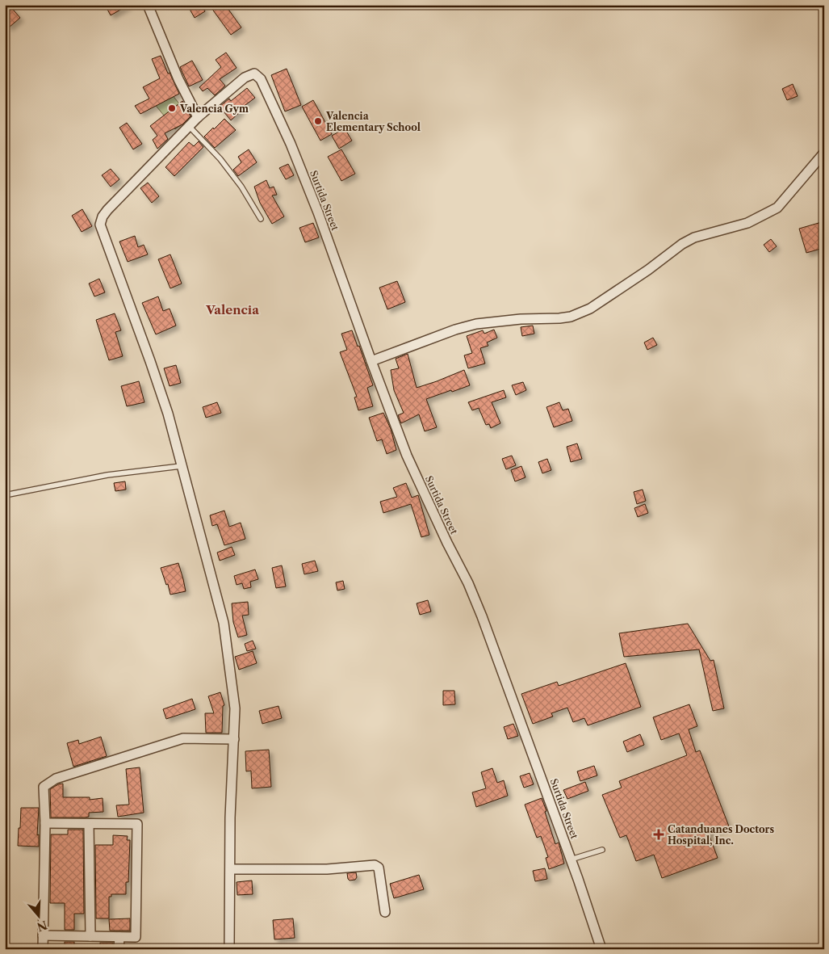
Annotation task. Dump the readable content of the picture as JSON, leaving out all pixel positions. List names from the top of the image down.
{
  "streets": {
    "street": ["Surtida Street"]
  },
  "districts": ["Valencia"],
  "places": {
    "other": ["Valencia Gym", "Valencia Elementary School"],
    "health": ["Catanduanes Doctors Hospital, Inc."]
  },
  "north": "bottom"
}
